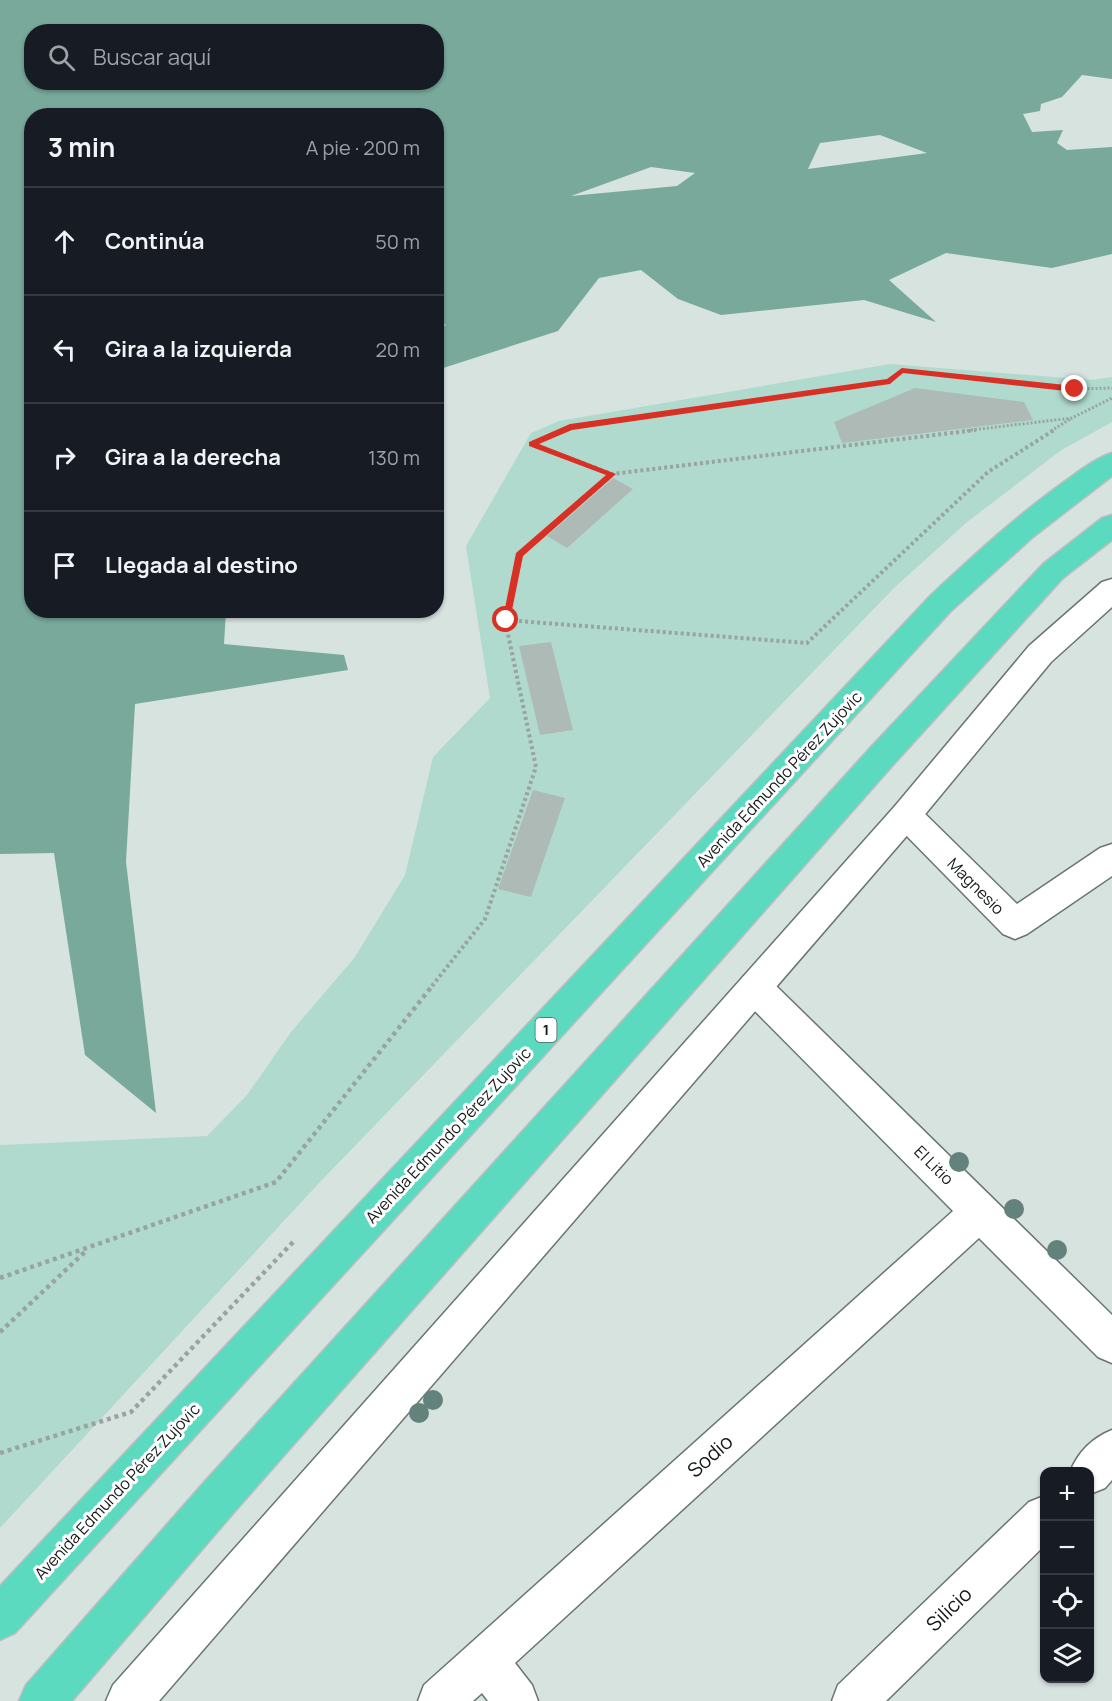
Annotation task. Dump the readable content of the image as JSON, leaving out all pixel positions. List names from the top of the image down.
{
  "streets": {
    "highway": ["Avenida Edmundo Pérez Zujovic", "1"],
    "street": [
      "Magnesio",
      "El Litio",
      "Sodio",
      "Silicio"
    ]
  },
  "crossings": [
    ["El Litio", "Sodio"]
  ],
  "page": {
    "search": "Buscar aquí",
    "heading": ["3 min", "A pie · 200 m"],
    "list": [
      ["Continúa", "50 m"],
      ["Gira a la izquierda", "20 m"],
      ["Gira a la derecha", "130 m"],
      "Llegada al destino"
    ],
    "map_buttons": ["+", "−"]
  }
}
